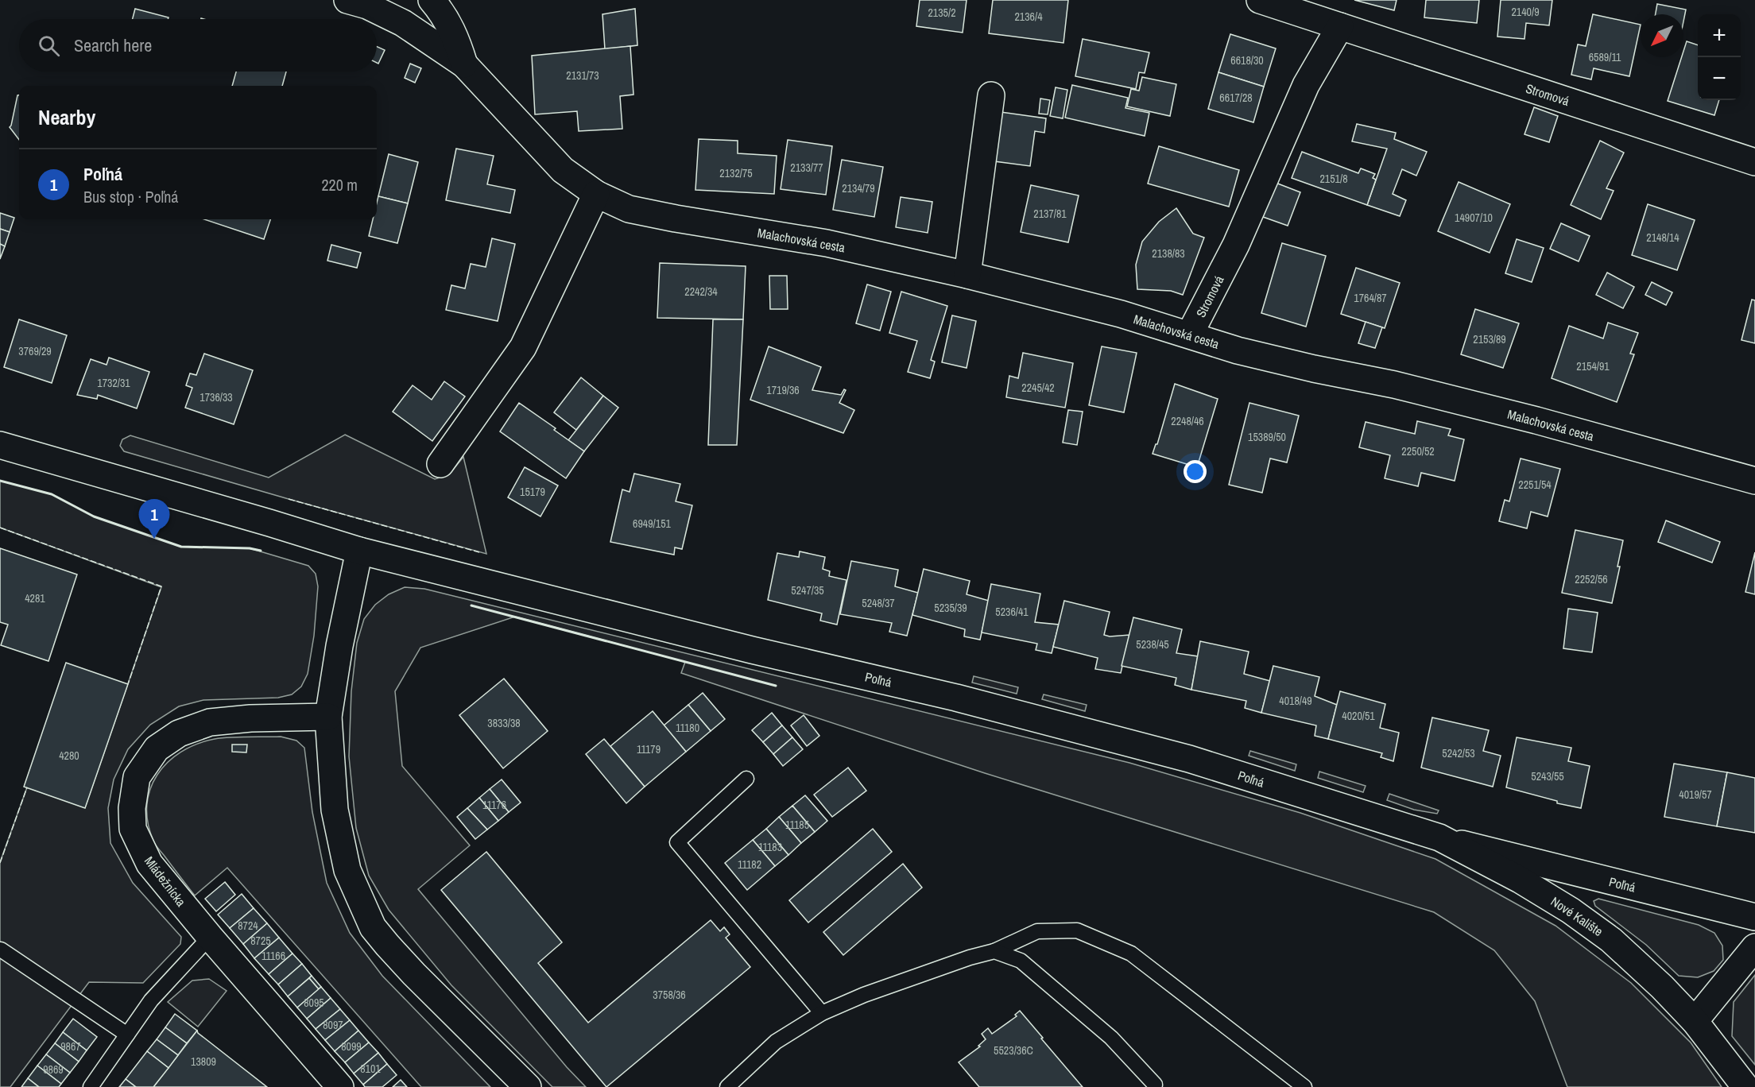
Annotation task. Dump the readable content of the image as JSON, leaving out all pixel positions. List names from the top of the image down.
{
  "streets": {
    "street": [
      "Stromová",
      "Malachovská cesta",
      "Poľná",
      "Mládežnícka",
      "Nové Kalište"
    ]
  },
  "crossings": [
    ["Stromová", "Malachovská cesta"],
    ["Poľná", "Nové Kalište"]
  ],
  "house_numbers": [
    "2140/9",
    "2135/2",
    "2136/4",
    "6589/11",
    "6618/30",
    "2131/73",
    "6617/28",
    "2133/77",
    "2132/75",
    "2151/8",
    "2134/79",
    "2137/81",
    "14907/10",
    "2148/14",
    "2138/83",
    "2242/34",
    "1764/87",
    "2153/89",
    "3769/29",
    "2154/91",
    "1732/31",
    "2245/42",
    "1719/36",
    "1736/33",
    "2248/46",
    "15389/50",
    "2250/52",
    "2251/54",
    "15179",
    "6949/151",
    "2252/56",
    "5247/35",
    "4281",
    "5248/37",
    "5235/39",
    "5236/41",
    "5238/45",
    "4018/49",
    "4020/51",
    "3833/38",
    "11180",
    "11179",
    "5242/53",
    "4280",
    "5243/55",
    "4019/57",
    "11176",
    "11185",
    "11183",
    "11182",
    "8724",
    "8725",
    "11166",
    "3758/36",
    "8095",
    "8097",
    "9867",
    "8099",
    "5523/36C",
    "13809",
    "8101",
    "9869"
  ],
  "north": "bottom left",
  "page": {
    "map_buttons": ["+", "−"],
    "search": "Search here",
    "heading": "Nearby",
    "list": [
      {
        "mark": "1",
        "name": "Poľná",
        "note": "Bus stop · Poľná",
        "value": "220 m"
      }
    ],
    "pins": "1"
  }
}
